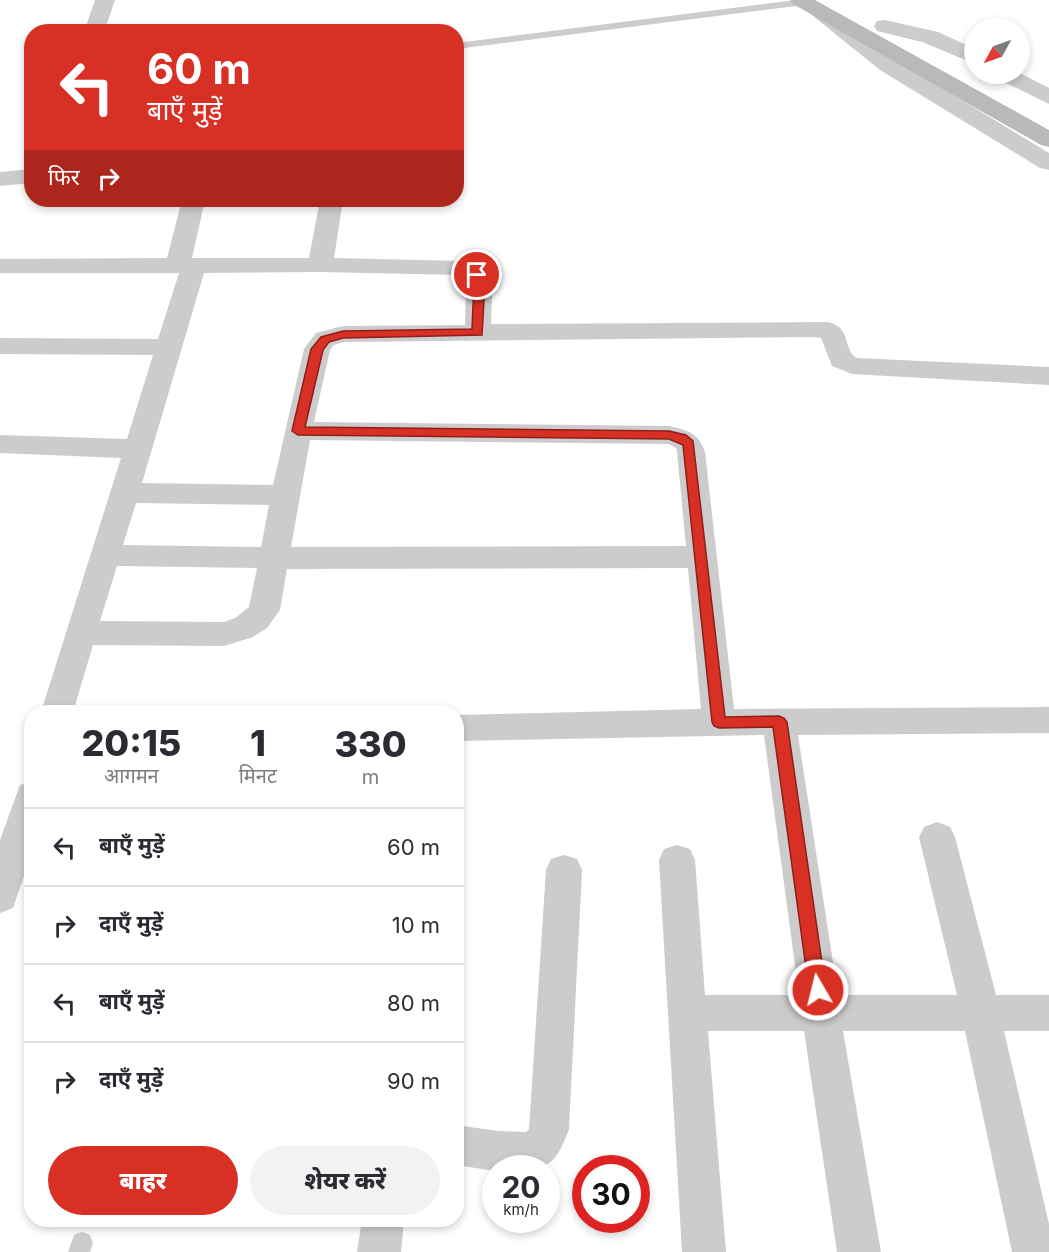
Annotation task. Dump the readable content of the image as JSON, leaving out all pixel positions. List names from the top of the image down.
{
  "north": "bottom left",
  "page": {
    "turn": ["60 m", "बाएँ मुड़ें"],
    "then": "फिर",
    "eta": [
      "20:15",
      "आगमन",
      "1",
      "मिनट",
      "330",
      "m"
    ],
    "list": [
      {
        "name": "बाएँ मुड़ें",
        "value": "60 m"
      },
      {
        "name": "दाएँ मुड़ें",
        "value": "10 m"
      },
      {
        "name": "बाएँ मुड़ें",
        "value": "80 m"
      },
      {
        "name": "दाएँ मुड़ें",
        "value": "90 m"
      }
    ],
    "buttons": ["बाहर", "शेयर करें"],
    "speed": "20 km/h",
    "limit": "30"
  }
}
